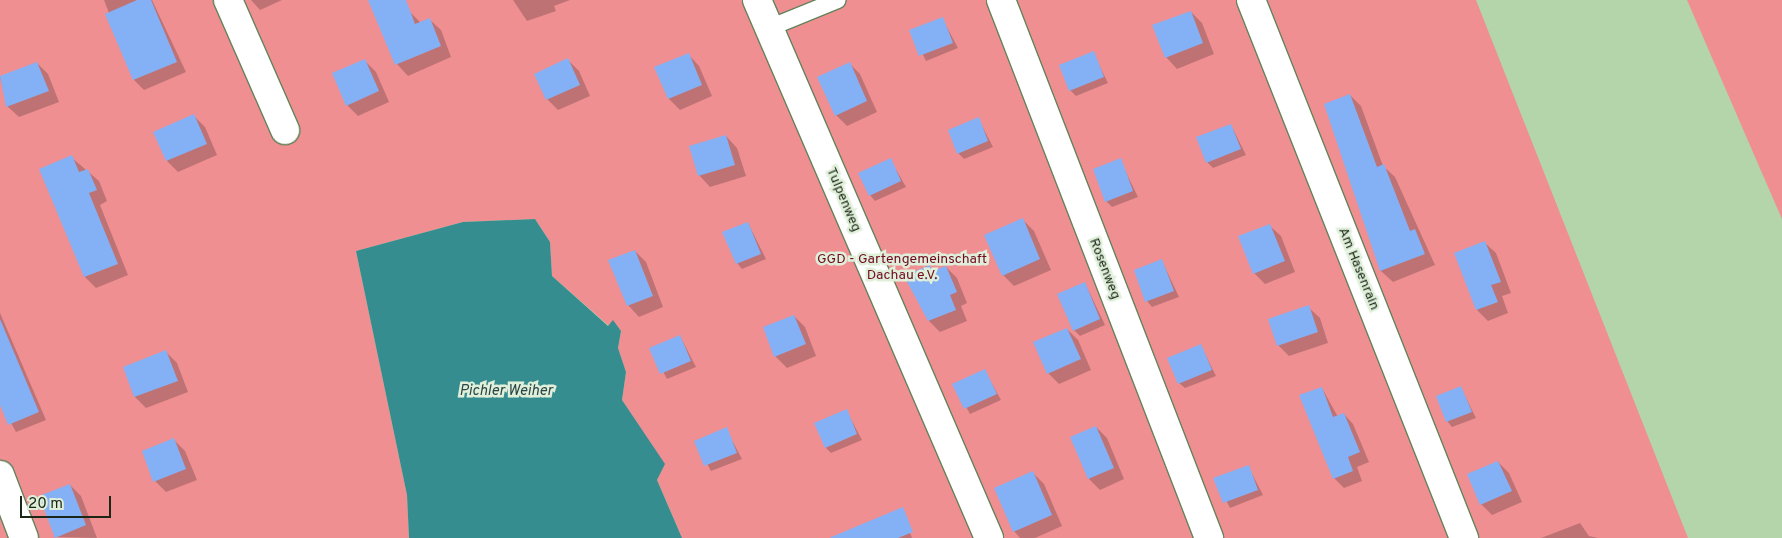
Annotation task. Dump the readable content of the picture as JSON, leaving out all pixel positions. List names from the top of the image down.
{
  "streets": {
    "street": ["Tulpenweg", "Rosenweg", "Am Hasenrain"]
  },
  "water": ["Pichler Weiher"],
  "parks": ["GGD - Gartengemeinschaft Dachau e.V."],
  "scale_bar": "20 m"
}
